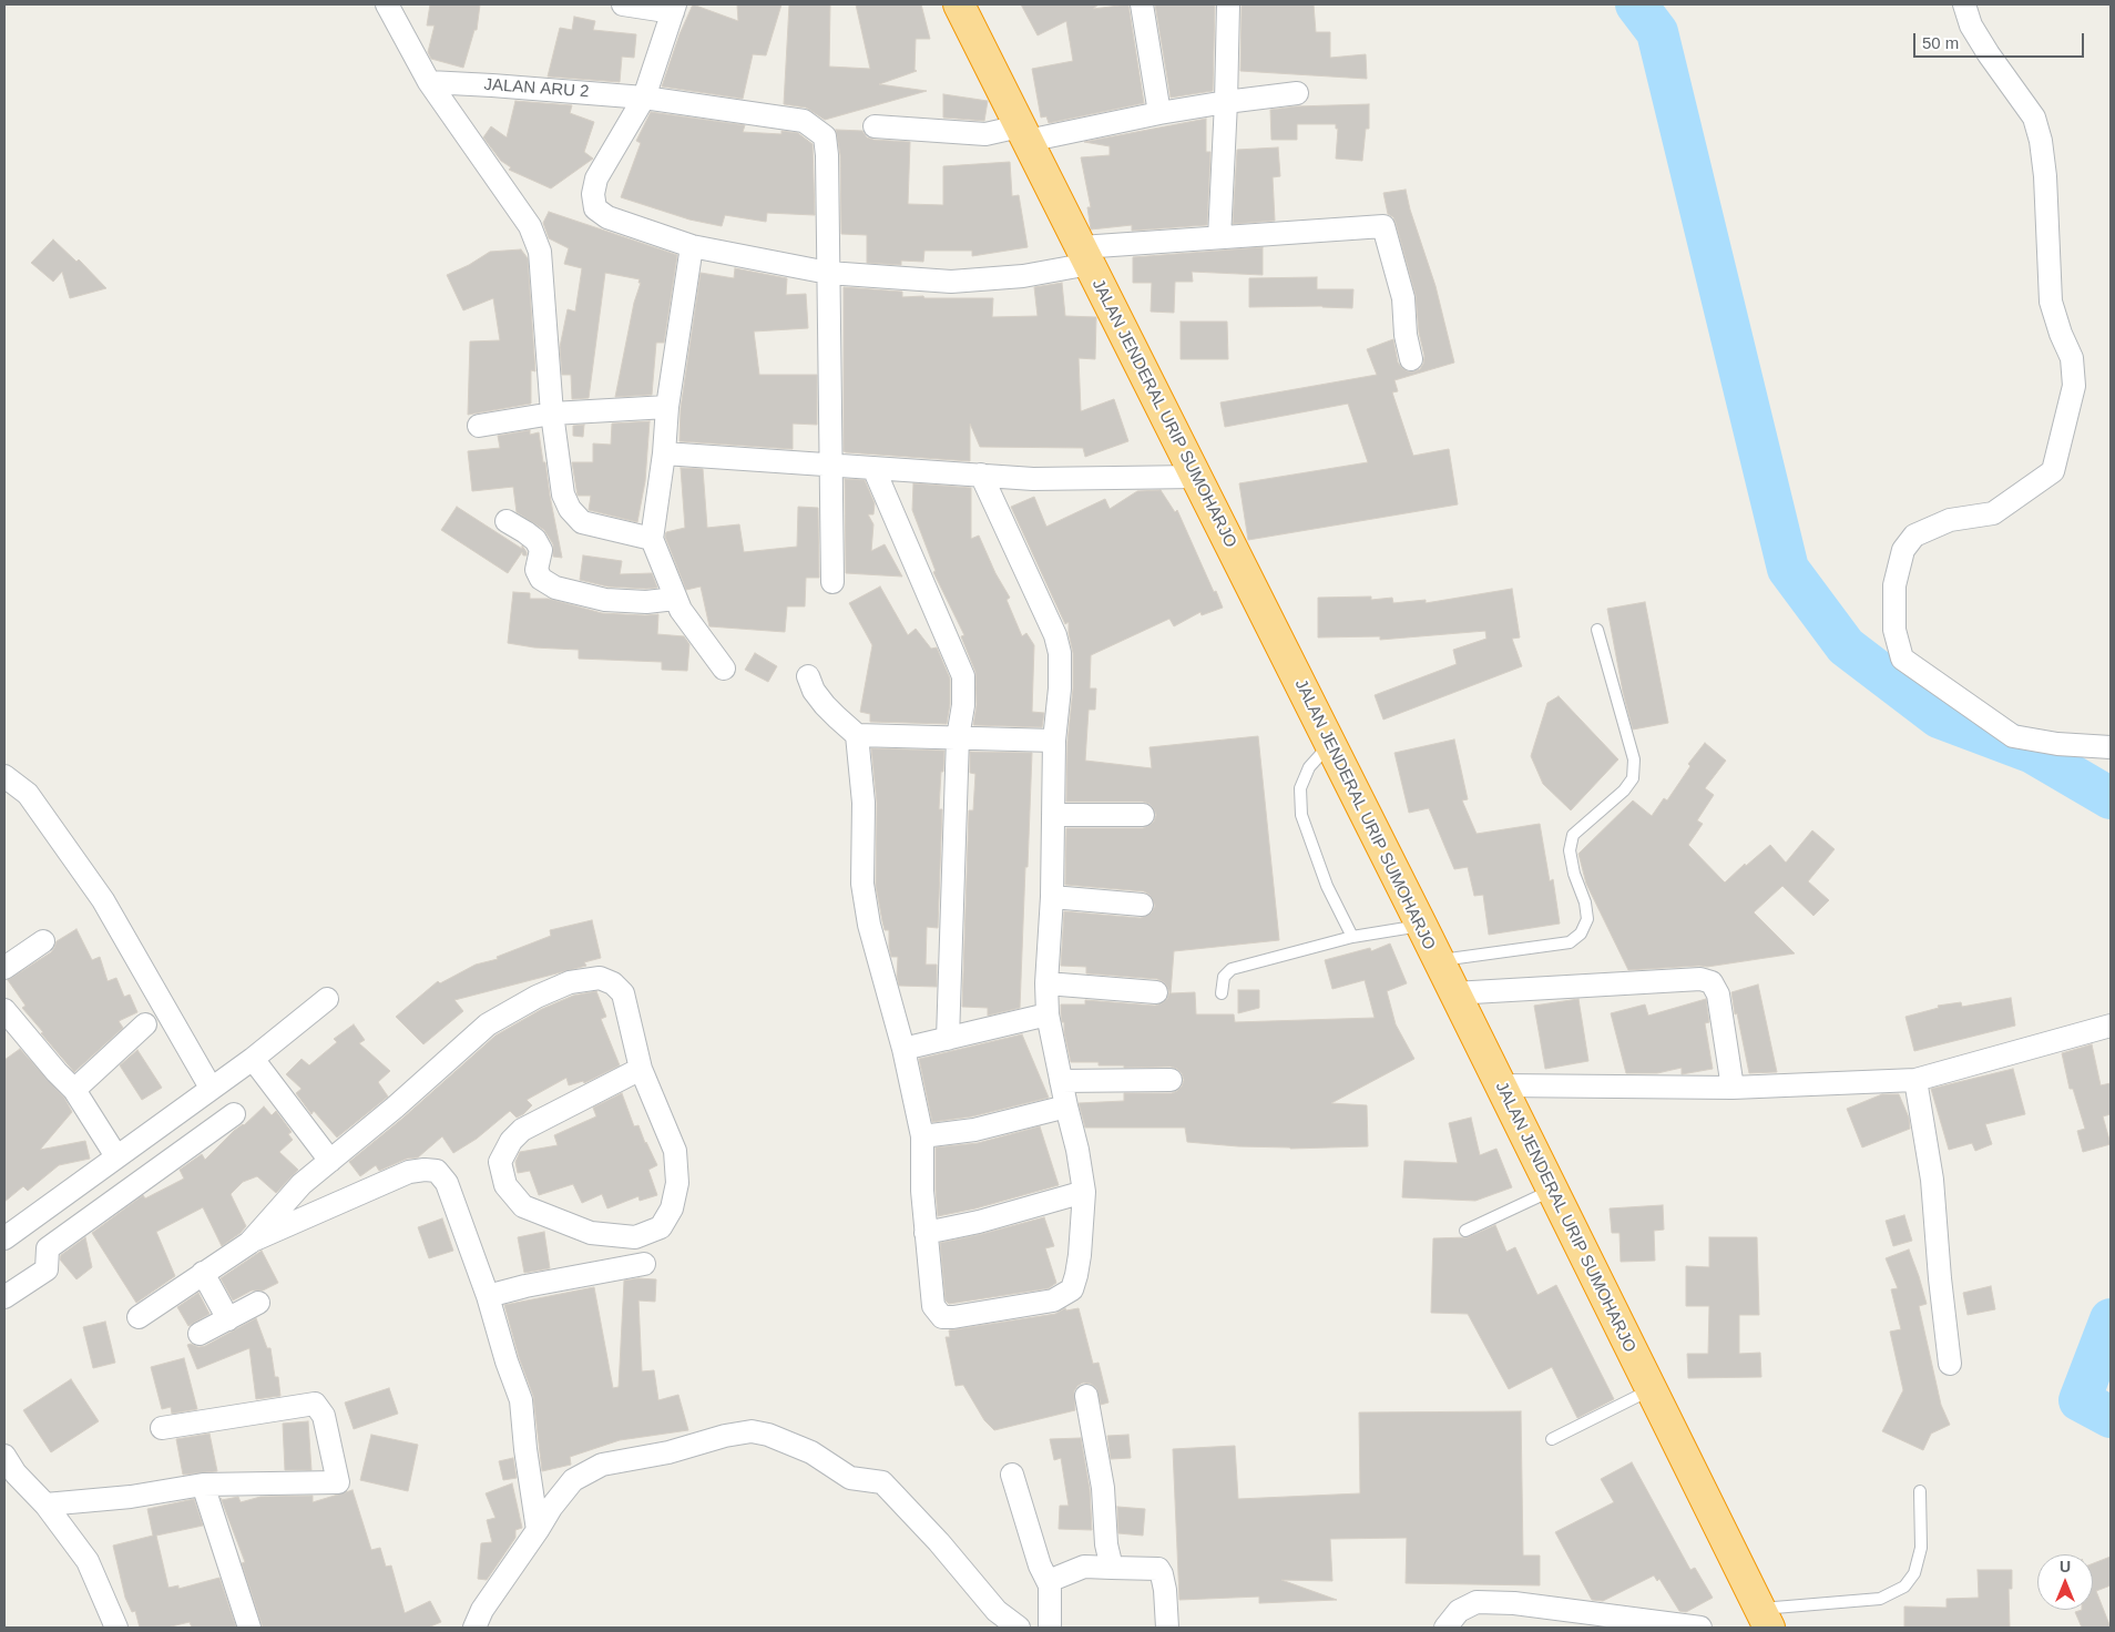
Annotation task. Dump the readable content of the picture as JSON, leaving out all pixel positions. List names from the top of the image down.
{
  "streets": {
    "highway": ["JALAN JENDERAL URIP SUMOHARJO"],
    "street": ["JALAN ARU 2"]
  },
  "scale_bar": "50 m",
  "north": "top"
}
